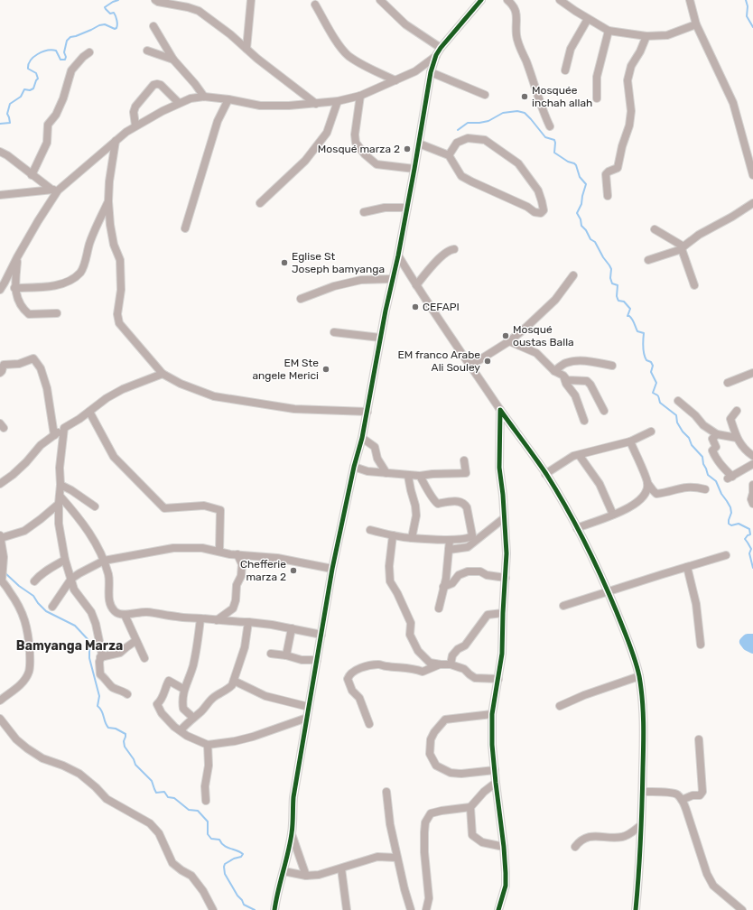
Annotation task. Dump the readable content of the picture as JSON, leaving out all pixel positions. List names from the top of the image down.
{
  "districts": ["Bamyanga Marza"],
  "places": [
    "Mosquée inchah allah",
    "Mosqué marza 2",
    "Eglise St Joseph bamyanga",
    "CEFAPI",
    "Mosqué oustas Balla",
    "EM franco Arabe Ali Souley",
    "EM Ste angele Merici",
    "Chefferie marza 2"
  ]
}
